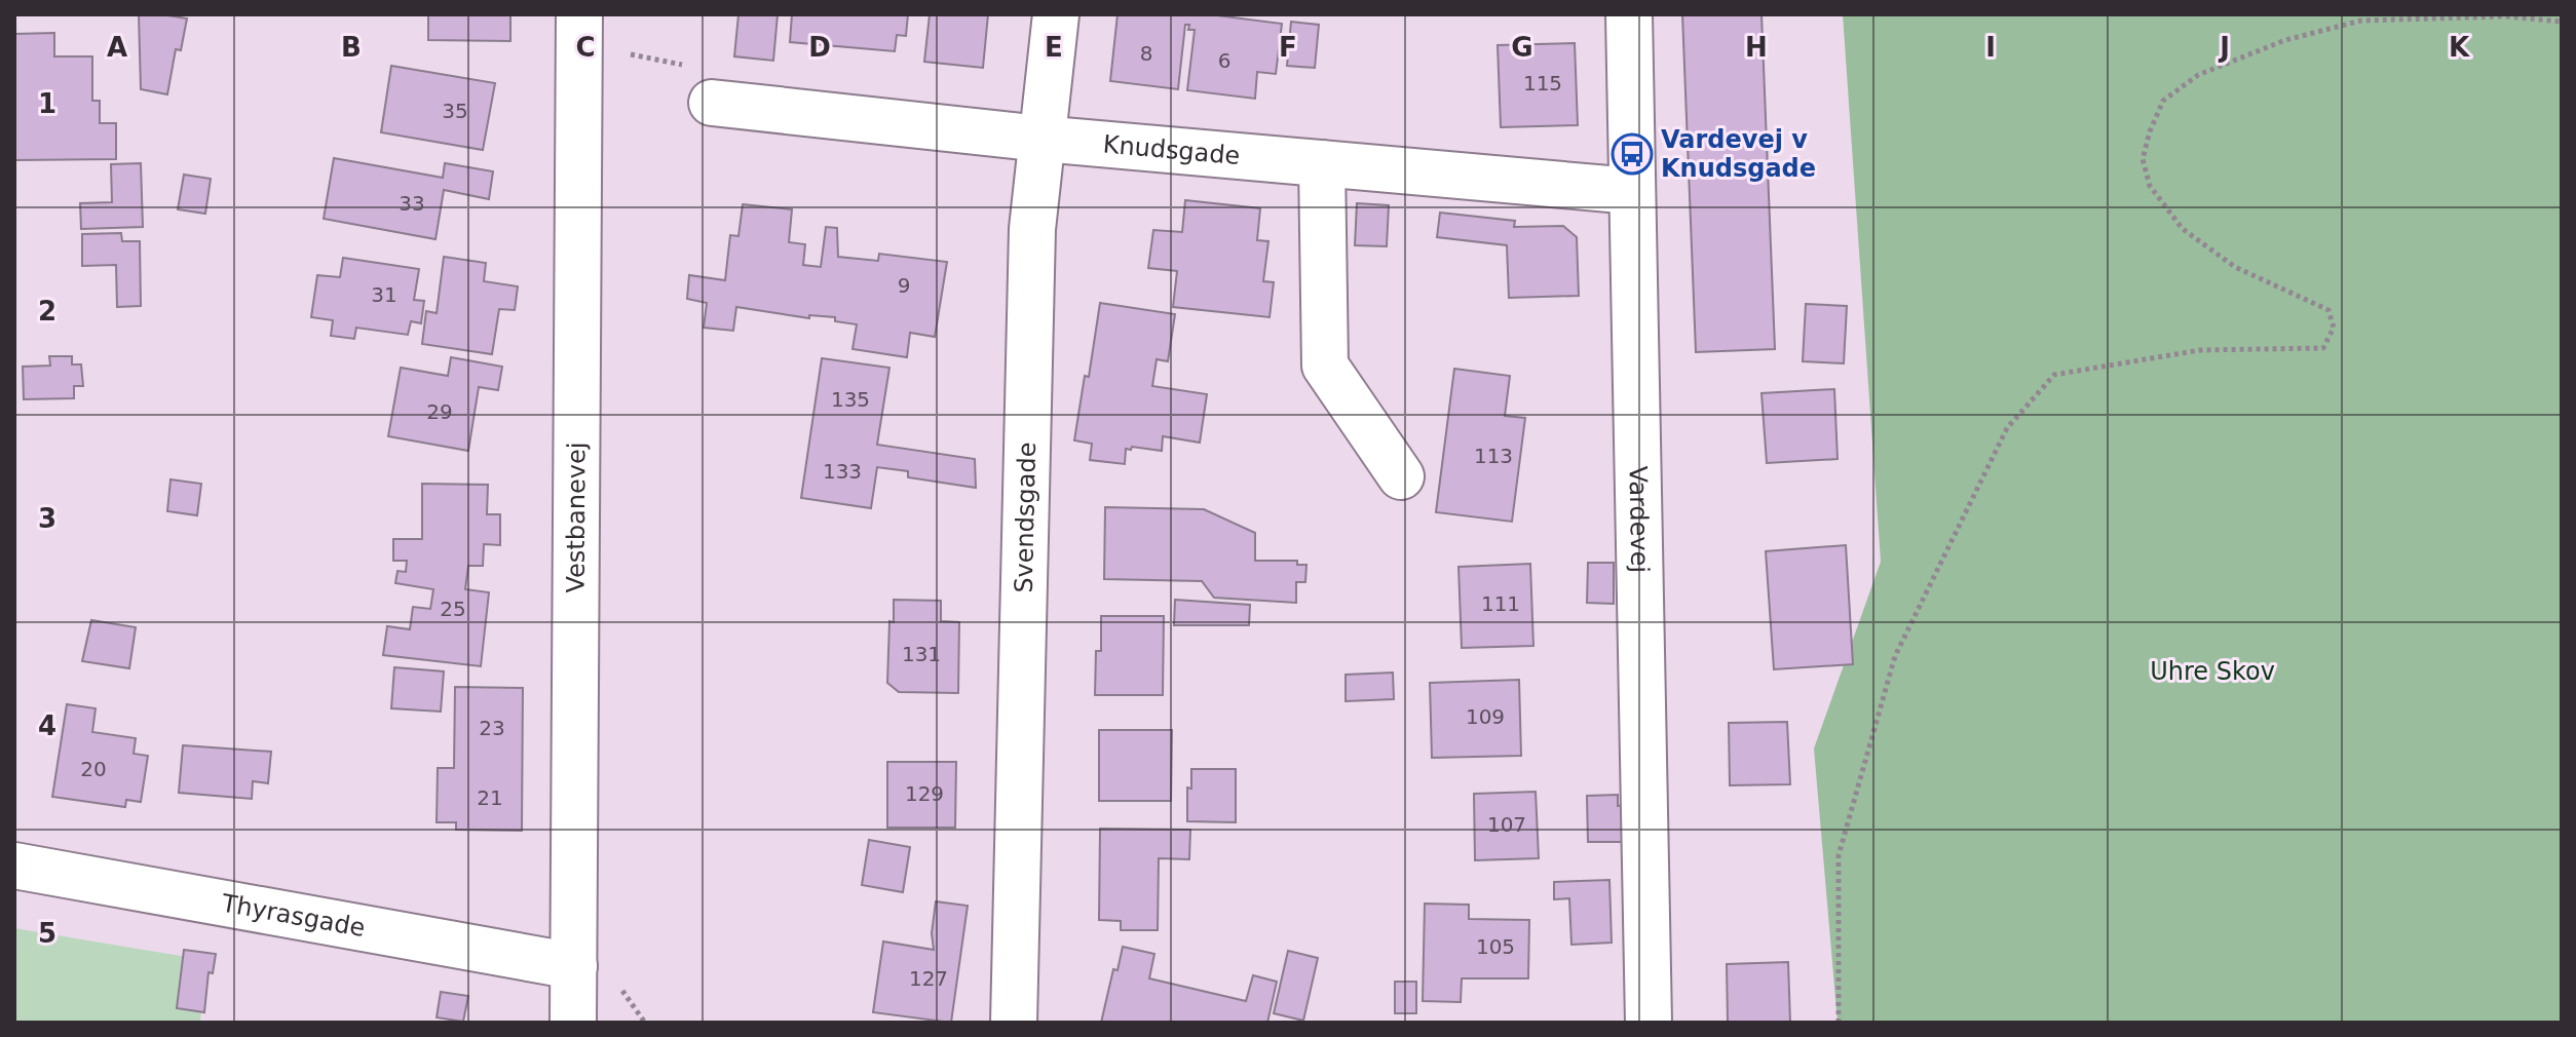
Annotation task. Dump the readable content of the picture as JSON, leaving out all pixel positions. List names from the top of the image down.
{
  "streets": {
    "street": [
      "Knudsgade",
      "Svendsgade",
      "Vestbanevej",
      "Vardevej",
      "Thyrasgade"
    ]
  },
  "crossings": [
    ["Knudsgade", "Svendsgade"],
    ["Knudsgade", "Vardevej"],
    ["Vestbanevej", "Thyrasgade"]
  ],
  "parks": ["Uhre Skov"],
  "places": {
    "bus stop": ["Vardevej v Knudsgade"]
  },
  "house_numbers": [
    "8",
    "6",
    "115",
    "35",
    "33",
    "9",
    "31",
    "135",
    "29",
    "113",
    "133",
    "111",
    "25",
    "131",
    "109",
    "23",
    "20",
    "129",
    "21",
    "107",
    "105",
    "127"
  ],
  "grid": {
    "columns": [
      "A",
      "B",
      "C",
      "D",
      "E",
      "F",
      "G",
      "H",
      "I",
      "J",
      "K"
    ],
    "rows": [
      "1",
      "2",
      "3",
      "4",
      "5"
    ]
  }
}
